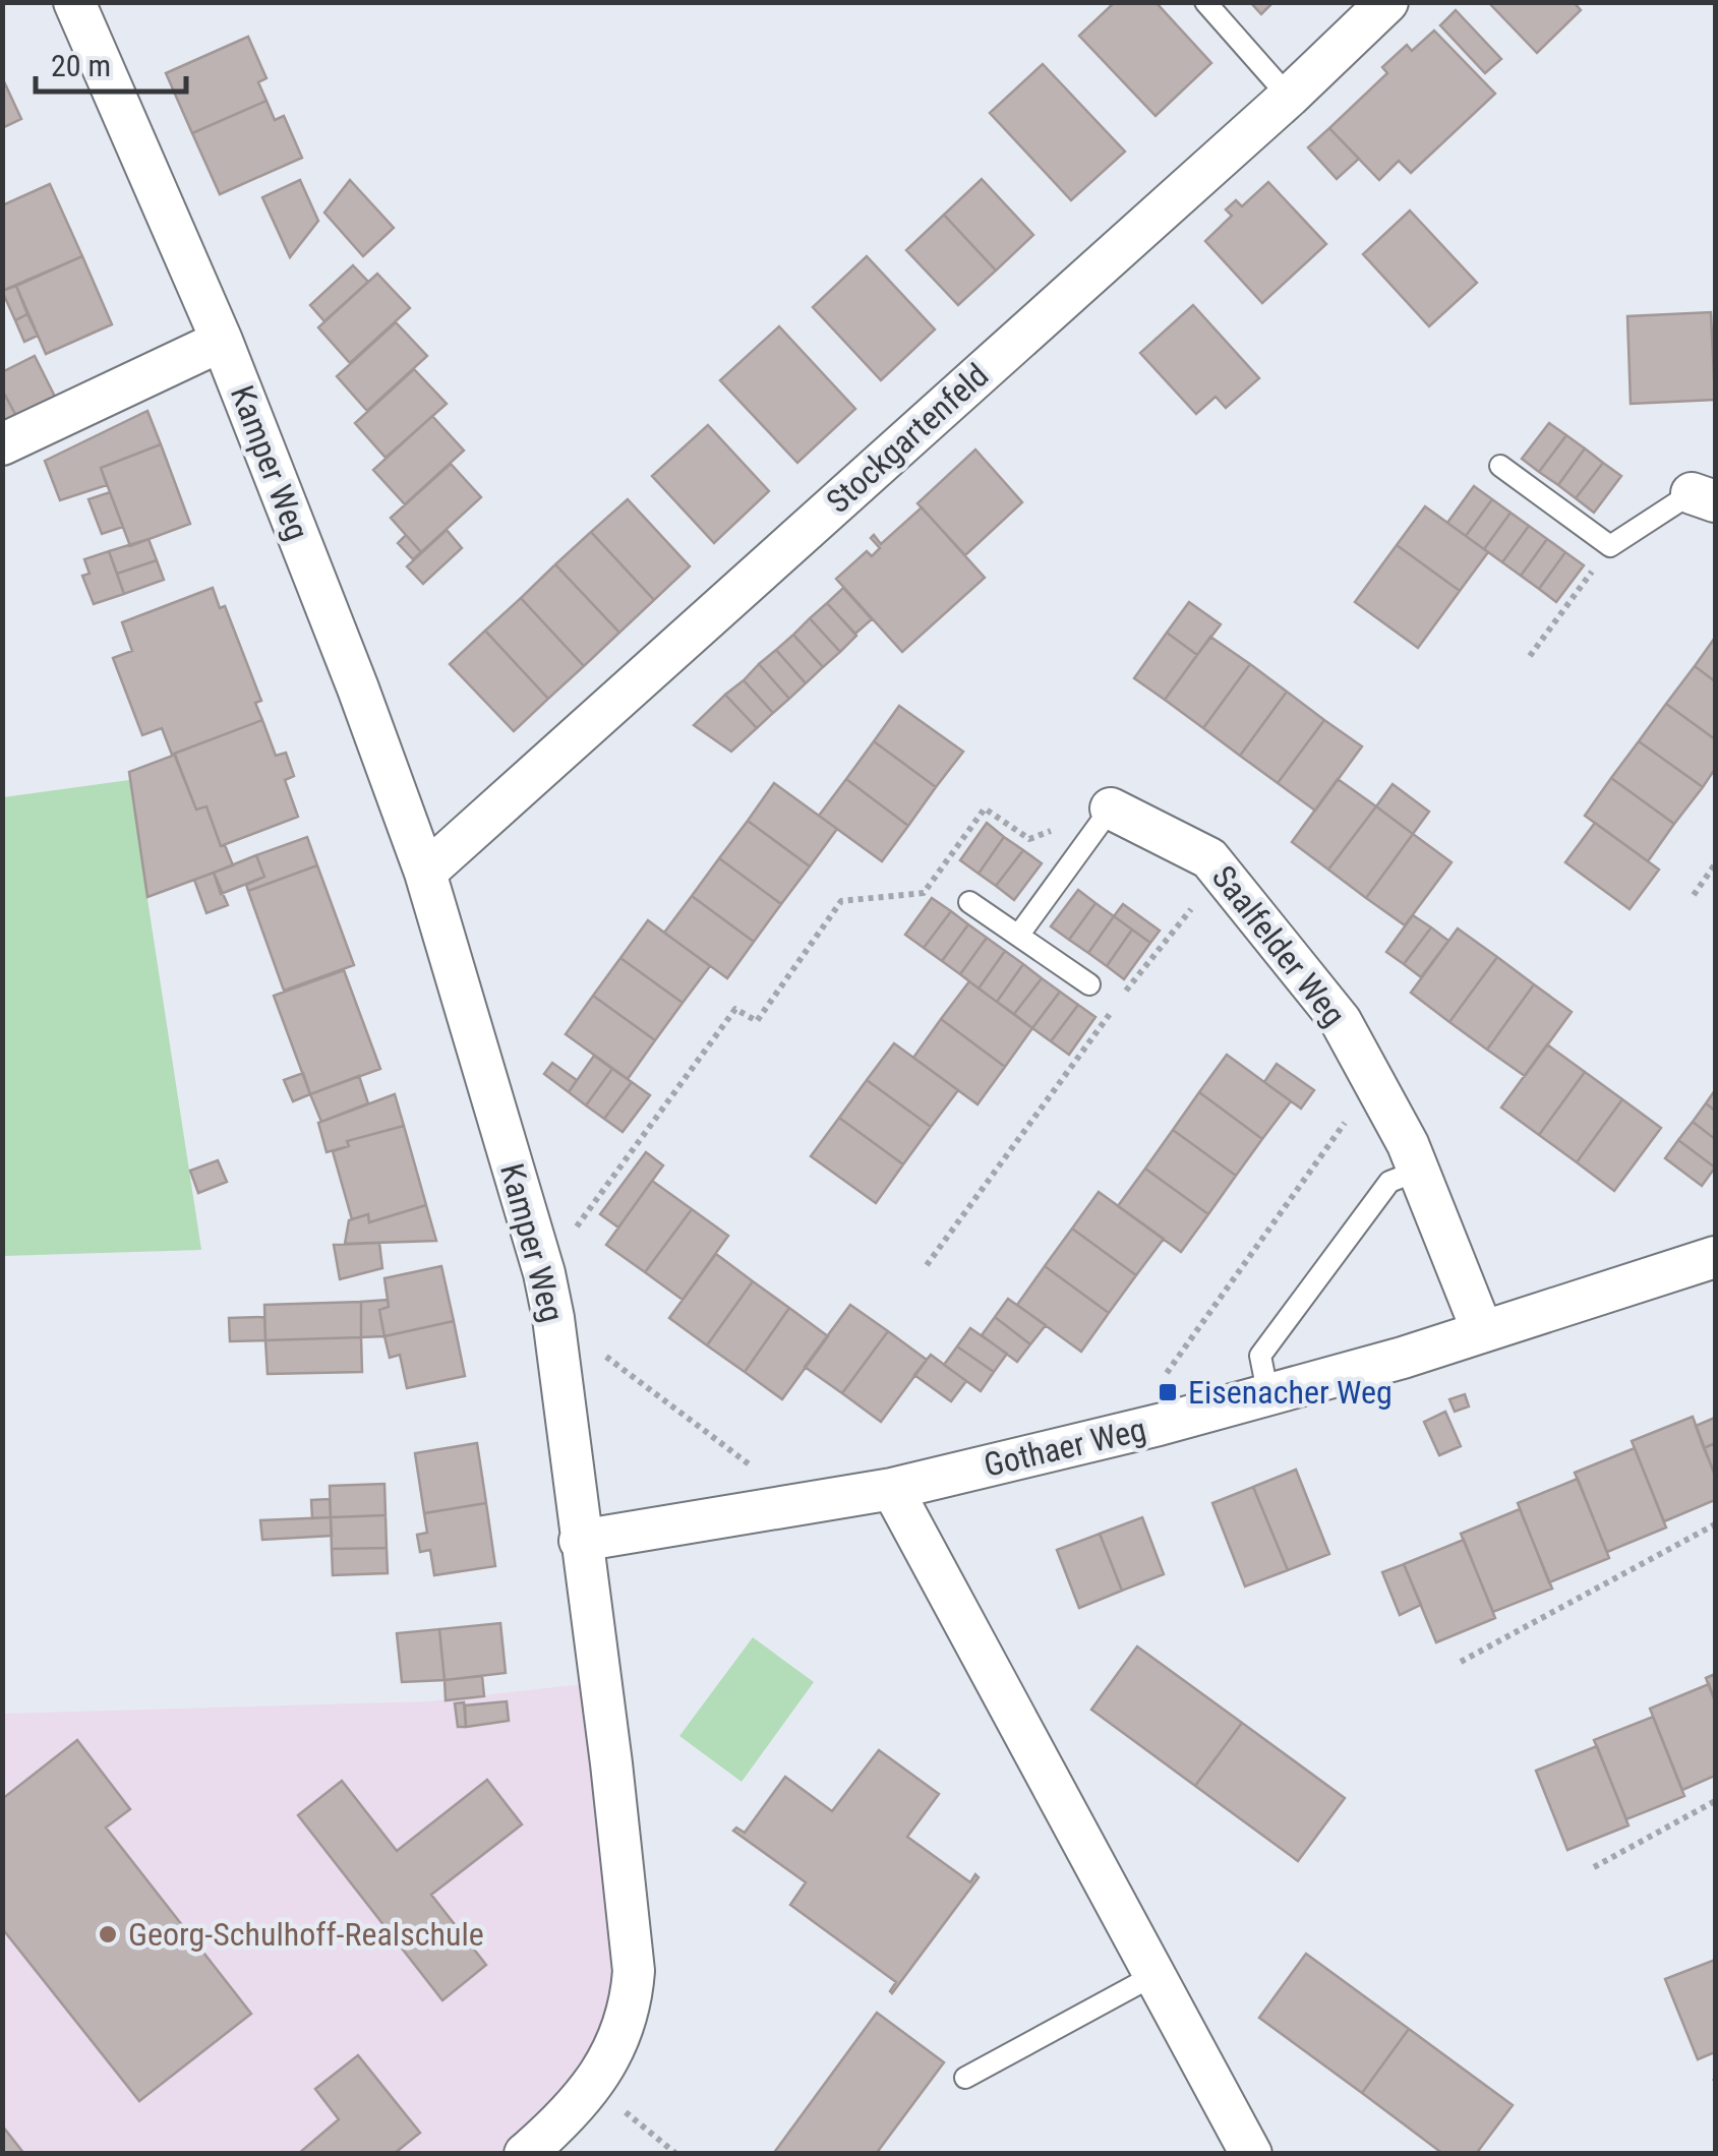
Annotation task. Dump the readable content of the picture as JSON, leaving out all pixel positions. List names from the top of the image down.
{
  "streets": {
    "street": [
      "Stockgartenfeld",
      "Kamper Weg",
      "Saalfelder Weg",
      "Gothaer Weg"
    ]
  },
  "crossings": [
    ["Stockgartenfeld", "Kamper Weg"],
    ["Kamper Weg", "Gothaer Weg"],
    ["Saalfelder Weg", "Gothaer Weg"]
  ],
  "places": {
    "transit": ["Eisenacher Weg"],
    "other": ["Georg-Schulhoff-Realschule"]
  },
  "scale_bar": "20 m"
}
